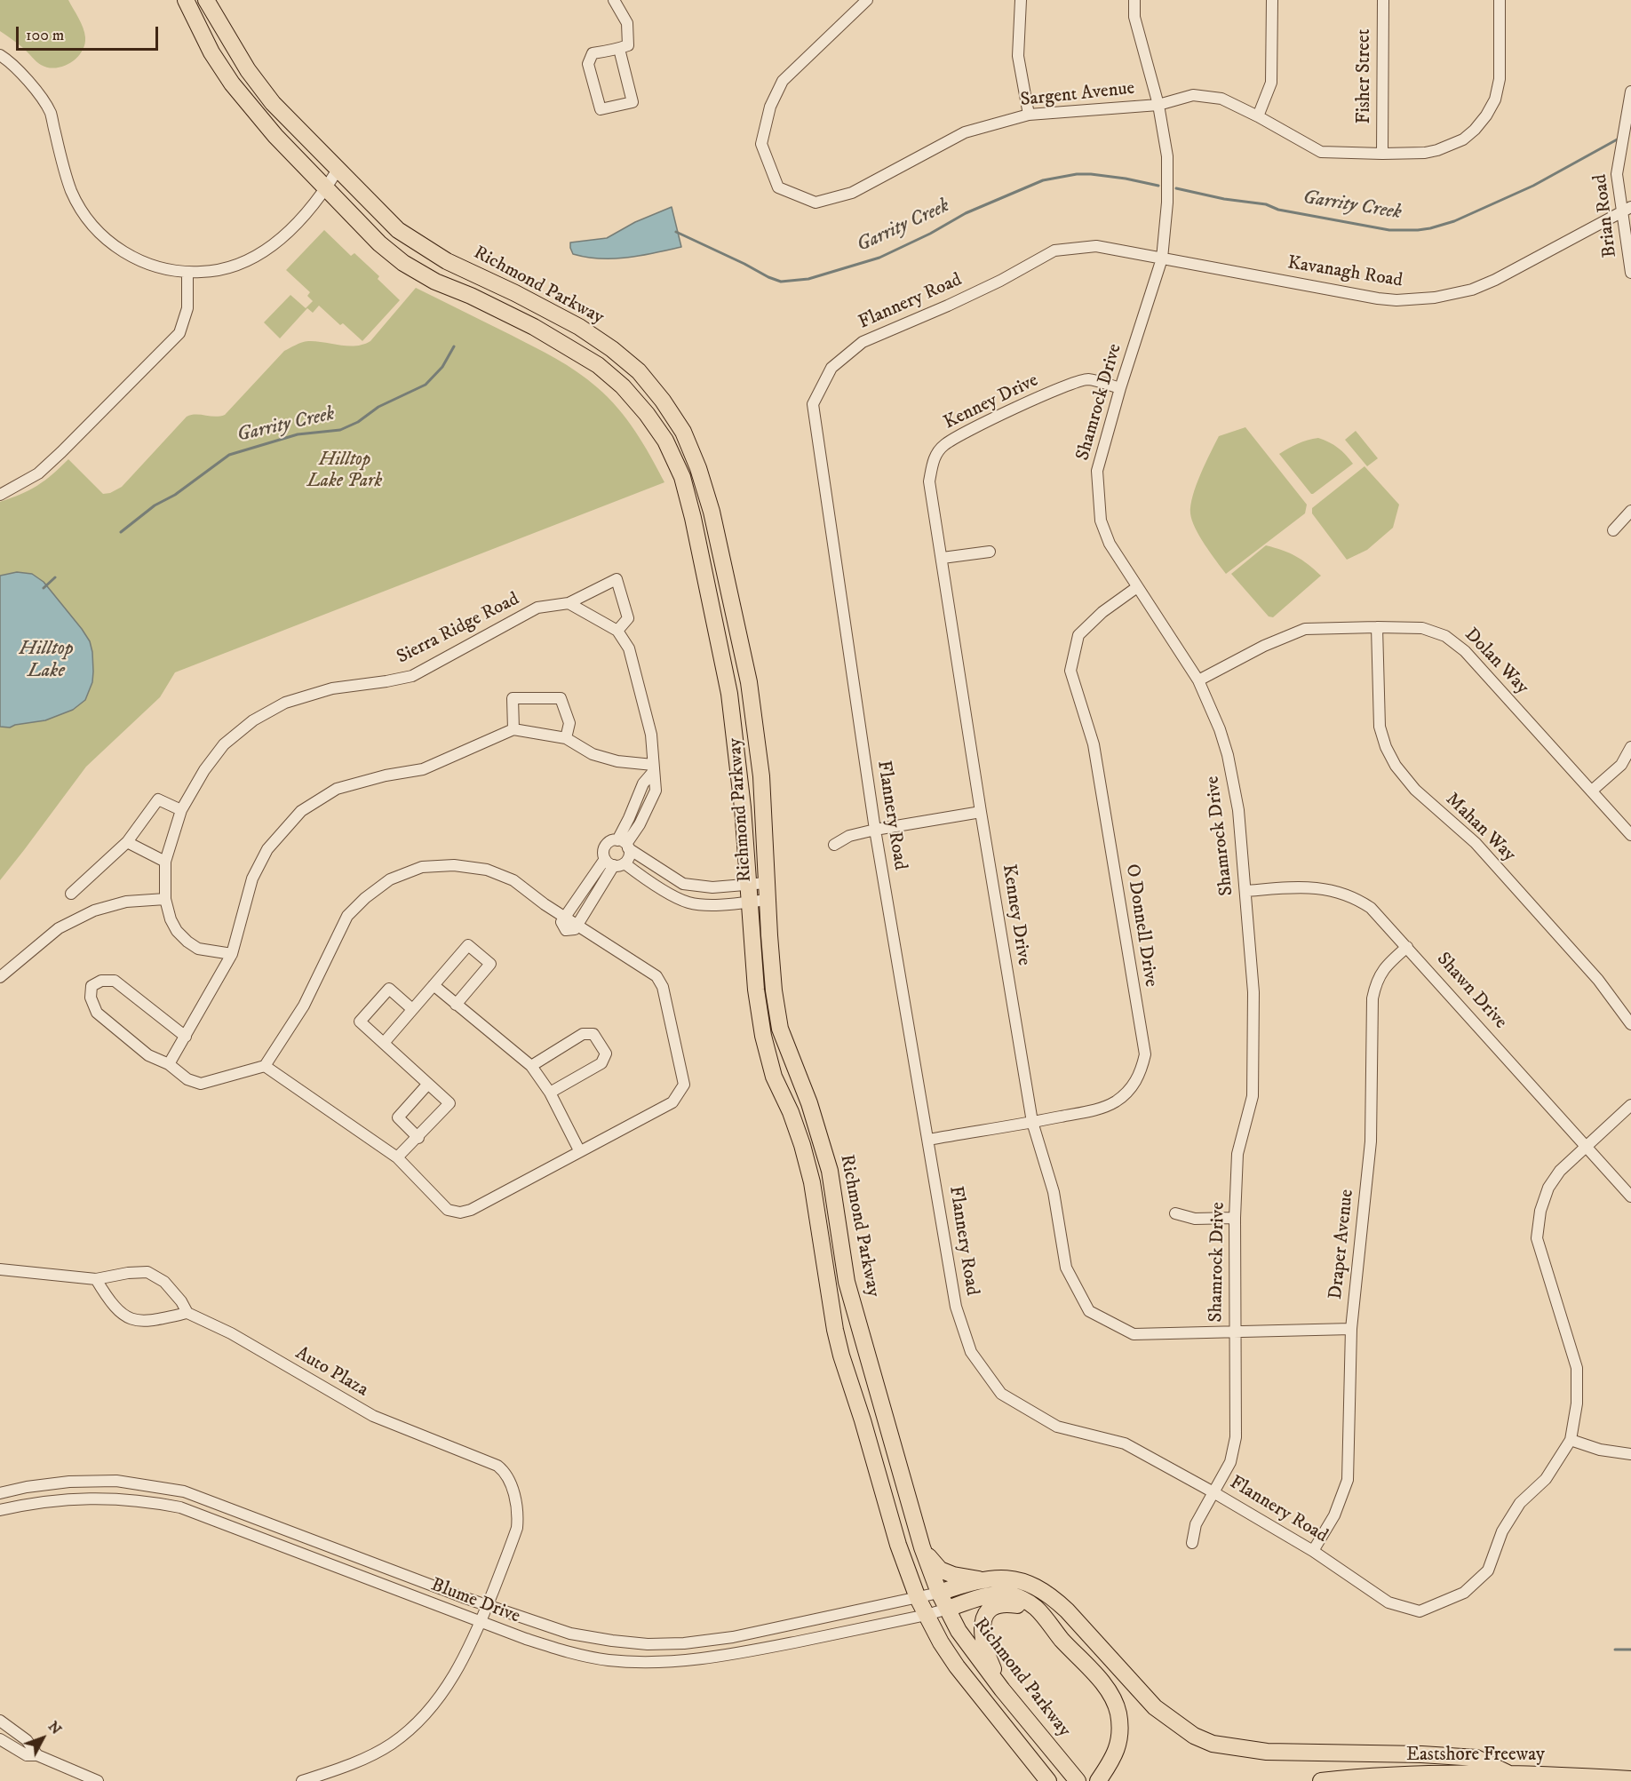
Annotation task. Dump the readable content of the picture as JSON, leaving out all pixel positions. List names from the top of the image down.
{
  "streets": {
    "highway": ["Richmond Parkway", "Eastshore Freeway"],
    "street": [
      "Fisher Street",
      "Sargent Avenue",
      "Brian Road",
      "Kavanagh Road",
      "Flannery Road",
      "Kenney Drive",
      "Shamrock Drive",
      "Sierra Ridge Road",
      "Dolan Way",
      "Mahan Way",
      "O Donnell Drive",
      "Shawn Drive",
      "Draper Avenue",
      "Auto Plaza",
      "Blume Drive"
    ]
  },
  "crossings": [
    ["Fisher Street", "Sargent Avenue"],
    ["Sargent Avenue", "Shamrock Drive"],
    ["Brian Road", "Kavanagh Road"],
    ["Kavanagh Road", "Flannery Road"],
    ["Kavanagh Road", "Shamrock Drive"],
    ["Richmond Parkway", "Blume Drive"],
    ["Flannery Road", "Shamrock Drive"],
    ["Flannery Road", "O Donnell Drive"],
    ["Flannery Road", "Shawn Drive"],
    ["Flannery Road", "Draper Avenue"],
    ["Kenney Drive", "Shamrock Drive"],
    ["Kenney Drive", "O Donnell Drive"],
    ["Kenney Drive", "Draper Avenue"],
    ["Shamrock Drive", "Dolan Way"],
    ["Shamrock Drive", "O Donnell Drive"],
    ["Shamrock Drive", "Shawn Drive"],
    ["Dolan Way", "Mahan Way"],
    ["Shawn Drive", "Draper Avenue"],
    ["Auto Plaza", "Blume Drive"]
  ],
  "water": ["Garrity Creek", "Hilltop Lake"],
  "parks": ["Hilltop Lake Park"],
  "scale_bar": "100 m",
  "north": "top right"
}
